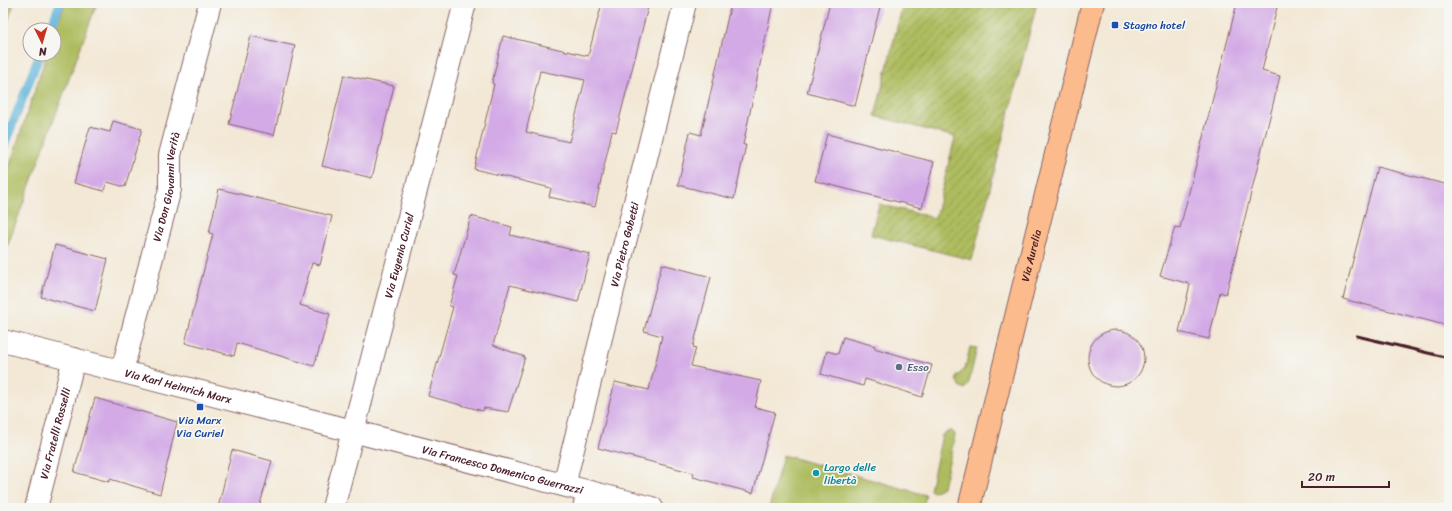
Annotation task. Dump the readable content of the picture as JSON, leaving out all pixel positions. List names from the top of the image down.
{
  "streets": {
    "main road": ["Via Aurelia"],
    "street": [
      "Via Don Giovanni Verità",
      "Via Pietro Gobetti",
      "Via Eugenio Curiel",
      "Via Karl Heinrich Marx",
      "Via Fratelli Rosselli",
      "Via Francesco Domenico Guerrazzi"
    ]
  },
  "crossings": [
    ["Via Don Giovanni Verità", "Via Karl Heinrich Marx"],
    ["Via Pietro Gobetti", "Via Francesco Domenico Guerrazzi"],
    ["Via Eugenio Curiel", "Via Karl Heinrich Marx"],
    ["Via Eugenio Curiel", "Via Francesco Domenico Guerrazzi"],
    ["Via Karl Heinrich Marx", "Via Fratelli Rosselli"],
    ["Via Karl Heinrich Marx", "Via Francesco Domenico Guerrazzi"]
  ],
  "places": {
    "transit": ["Stagno hotel", "Via Marx Via Curiel"],
    "other": ["Esso", "Largo delle libertà"]
  },
  "scale_bar": "20 m",
  "north": "bottom"
}
